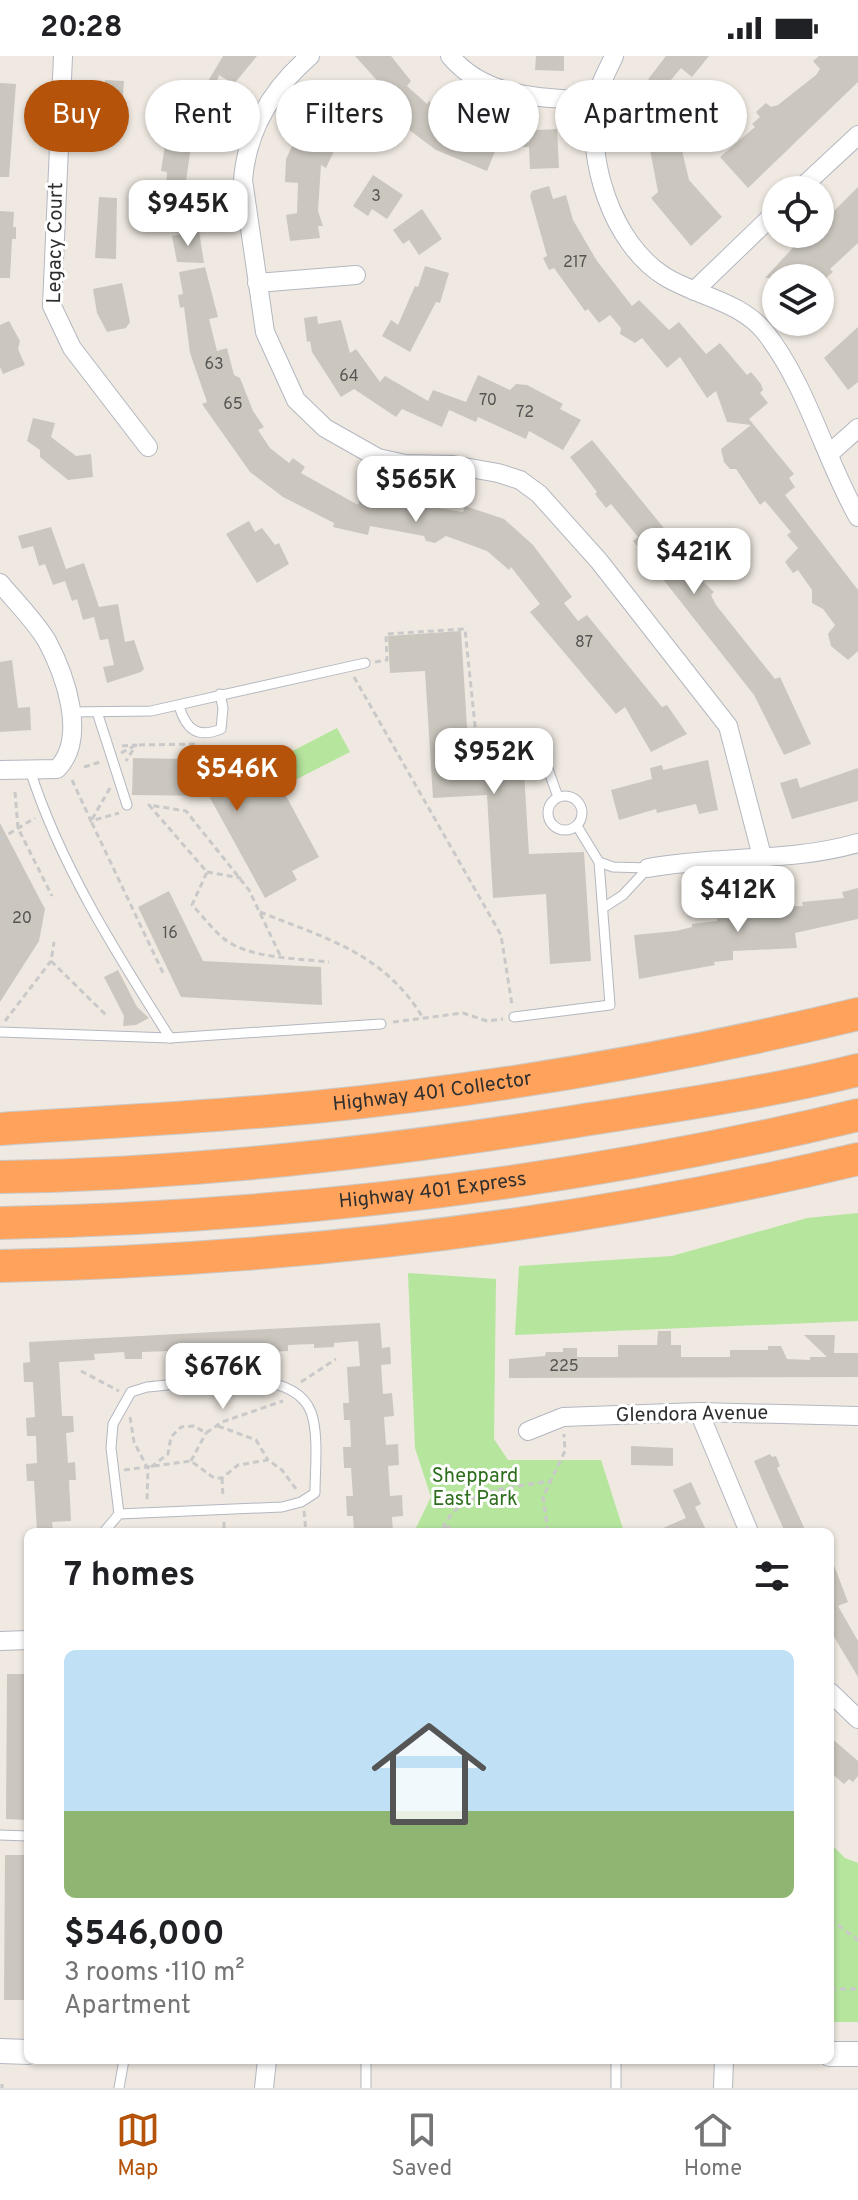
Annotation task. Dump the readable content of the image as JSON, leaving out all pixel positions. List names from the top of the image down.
{
  "streets": {
    "highway": ["Highway 401 Collector", "Highway 401 Express"],
    "street": ["Legacy Court", "Glendora Avenue"]
  },
  "parks": ["Sheppard East Park"],
  "house_numbers": [
    "3",
    "217",
    "63",
    "64",
    "70",
    "65",
    "72",
    "87",
    "20",
    "16",
    "225"
  ],
  "page": {
    "status": "20:28",
    "chip": [
      "Buy",
      "Rent",
      "Filters",
      "New",
      "Apartment"
    ],
    "price": [
      "$945K",
      "$565K",
      "$421K",
      "$952K",
      "$546K",
      "$412K",
      "$676K"
    ],
    "heading": "7 homes",
    "list": [
      {
        "name": "$546,000",
        "note": "3 rooms · 110 m² · Apartment"
      }
    ],
    "tabs": ["Map", "Saved", "Home"]
  }
}
